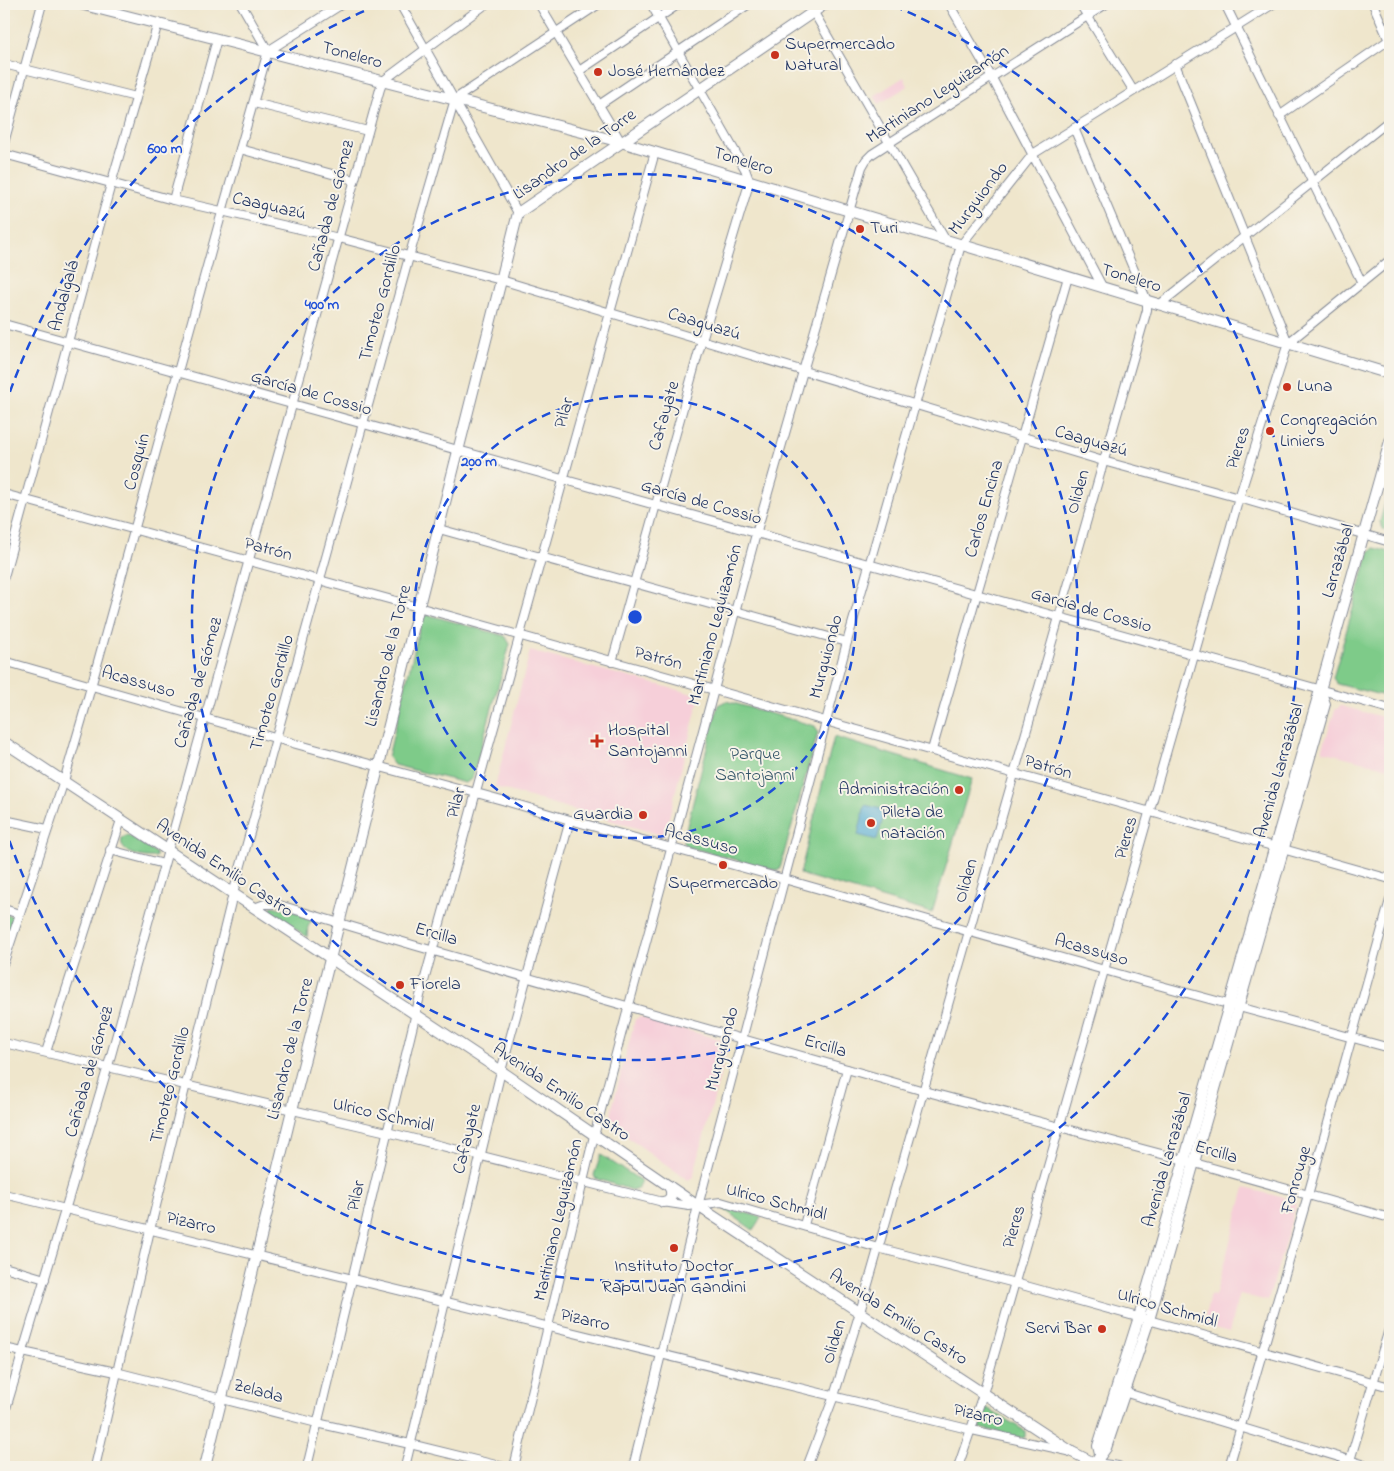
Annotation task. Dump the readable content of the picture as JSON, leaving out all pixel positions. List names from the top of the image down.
{
  "streets": {
    "street": [
      "Tonelero",
      "Martiniano Leguizamón",
      "Lisandro de la Torre",
      "Murguiondo",
      "Cañada de Gómez",
      "Caaguazú",
      "Andalgalá",
      "Timoteo Gordillo",
      "García de Cossio",
      "Pilar",
      "Cafayate",
      "Pieres",
      "Cosquín",
      "Oliden",
      "Carlos Encina",
      "Patrón",
      "Larrazábal",
      "Acassuso",
      "Avenida Larrazábal",
      "Avenida Emilio Castro",
      "Ercilla",
      "Ulrico Schmidl",
      "Fonrouge",
      "Pizarro",
      "Zelada"
    ]
  },
  "crossings": [
    ["Tonelero", "Martiniano Leguizamón"],
    ["Tonelero", "Lisandro de la Torre"],
    ["Tonelero", "Murguiondo"],
    ["Tonelero", "Cañada de Gómez"],
    ["Tonelero", "Andalgalá"],
    ["Tonelero", "Timoteo Gordillo"],
    ["Tonelero", "Pilar"],
    ["Tonelero", "Cafayate"],
    ["Tonelero", "Pieres"],
    ["Tonelero", "Cosquín"],
    ["Tonelero", "Oliden"],
    ["Tonelero", "Carlos Encina"],
    ["Martiniano Leguizamón", "Caaguazú"],
    ["Martiniano Leguizamón", "García de Cossio"],
    ["Martiniano Leguizamón", "Patrón"],
    ["Martiniano Leguizamón", "Acassuso"],
    ["Martiniano Leguizamón", "Avenida Emilio Castro"],
    ["Martiniano Leguizamón", "Ercilla"],
    ["Martiniano Leguizamón", "Ulrico Schmidl"],
    ["Martiniano Leguizamón", "Pizarro"],
    ["Lisandro de la Torre", "Caaguazú"],
    ["Lisandro de la Torre", "García de Cossio"],
    ["Lisandro de la Torre", "Patrón"],
    ["Lisandro de la Torre", "Acassuso"],
    ["Lisandro de la Torre", "Avenida Emilio Castro"],
    ["Lisandro de la Torre", "Ercilla"],
    ["Lisandro de la Torre", "Ulrico Schmidl"],
    ["Lisandro de la Torre", "Pizarro"],
    ["Lisandro de la Torre", "Zelada"],
    ["Murguiondo", "Caaguazú"],
    ["Murguiondo", "García de Cossio"],
    ["Murguiondo", "Patrón"],
    ["Murguiondo", "Acassuso"],
    ["Murguiondo", "Avenida Emilio Castro"],
    ["Murguiondo", "Ercilla"],
    ["Murguiondo", "Ulrico Schmidl"],
    ["Murguiondo", "Pizarro"],
    ["Cañada de Gómez", "Caaguazú"],
    ["Cañada de Gómez", "García de Cossio"],
    ["Cañada de Gómez", "Patrón"],
    ["Cañada de Gómez", "Acassuso"],
    ["Cañada de Gómez", "Avenida Emilio Castro"],
    ["Cañada de Gómez", "Ulrico Schmidl"],
    ["Cañada de Gómez", "Pizarro"],
    ["Cañada de Gómez", "Zelada"],
    ["Caaguazú", "Andalgalá"],
    ["Caaguazú", "Timoteo Gordillo"],
    ["Caaguazú", "Pilar"],
    ["Caaguazú", "Cafayate"],
    ["Caaguazú", "Pieres"],
    ["Caaguazú", "Cosquín"],
    ["Caaguazú", "Oliden"],
    ["Caaguazú", "Carlos Encina"],
    ["Caaguazú", "Larrazábal"],
    ["Andalgalá", "García de Cossio"],
    ["Andalgalá", "Patrón"],
    ["Timoteo Gordillo", "García de Cossio"],
    ["Timoteo Gordillo", "Patrón"],
    ["Timoteo Gordillo", "Acassuso"],
    ["Timoteo Gordillo", "Avenida Emilio Castro"],
    ["Timoteo Gordillo", "Ulrico Schmidl"],
    ["Timoteo Gordillo", "Pizarro"],
    ["Timoteo Gordillo", "Zelada"],
    ["García de Cossio", "Pilar"],
    ["García de Cossio", "Cafayate"],
    ["García de Cossio", "Pieres"],
    ["García de Cossio", "Cosquín"],
    ["García de Cossio", "Oliden"],
    ["García de Cossio", "Carlos Encina"],
    ["García de Cossio", "Larrazábal"],
    ["García de Cossio", "Avenida Larrazábal"],
    ["Pilar", "Patrón"],
    ["Pilar", "Acassuso"],
    ["Pilar", "Avenida Emilio Castro"],
    ["Pilar", "Ercilla"],
    ["Pilar", "Ulrico Schmidl"],
    ["Pilar", "Pizarro"],
    ["Pilar", "Zelada"],
    ["Cafayate", "Patrón"],
    ["Cafayate", "Acassuso"],
    ["Cafayate", "Avenida Emilio Castro"],
    ["Cafayate", "Ercilla"],
    ["Cafayate", "Ulrico Schmidl"],
    ["Cafayate", "Pizarro"],
    ["Cafayate", "Zelada"],
    ["Pieres", "Patrón"],
    ["Pieres", "Acassuso"],
    ["Pieres", "Avenida Emilio Castro"],
    ["Pieres", "Ercilla"],
    ["Pieres", "Ulrico Schmidl"],
    ["Pieres", "Pizarro"],
    ["Cosquín", "Patrón"],
    ["Cosquín", "Acassuso"],
    ["Cosquín", "Avenida Emilio Castro"],
    ["Oliden", "Patrón"],
    ["Oliden", "Acassuso"],
    ["Oliden", "Avenida Emilio Castro"],
    ["Oliden", "Ercilla"],
    ["Oliden", "Ulrico Schmidl"],
    ["Oliden", "Pizarro"],
    ["Carlos Encina", "Patrón"],
    ["Patrón", "Avenida Larrazábal"],
    ["Larrazábal", "Avenida Larrazábal"],
    ["Acassuso", "Avenida Larrazábal"],
    ["Acassuso", "Fonrouge"],
    ["Avenida Larrazábal", "Avenida Emilio Castro"],
    ["Avenida Larrazábal", "Ercilla"],
    ["Avenida Larrazábal", "Ulrico Schmidl"],
    ["Avenida Emilio Castro", "Ercilla"],
    ["Avenida Emilio Castro", "Ulrico Schmidl"],
    ["Avenida Emilio Castro", "Pizarro"],
    ["Ercilla", "Fonrouge"],
    ["Ulrico Schmidl", "Fonrouge"]
  ],
  "parks": ["Parque Santojanni"],
  "places": {
    "other": [
      "Supermercado Natural",
      "José Hernández",
      "Turi",
      "Luna",
      "Congregación Liniers",
      "Administración",
      "Guardia",
      "Pileta de natación",
      "Supermercado",
      "Fiorela",
      "Instituto Doctor Raþul Juan Gandini",
      "Servi Bar"
    ],
    "health": ["Hospital Santojanni"]
  },
  "rings": ["600 m", "400 m", "200 m"]
}
